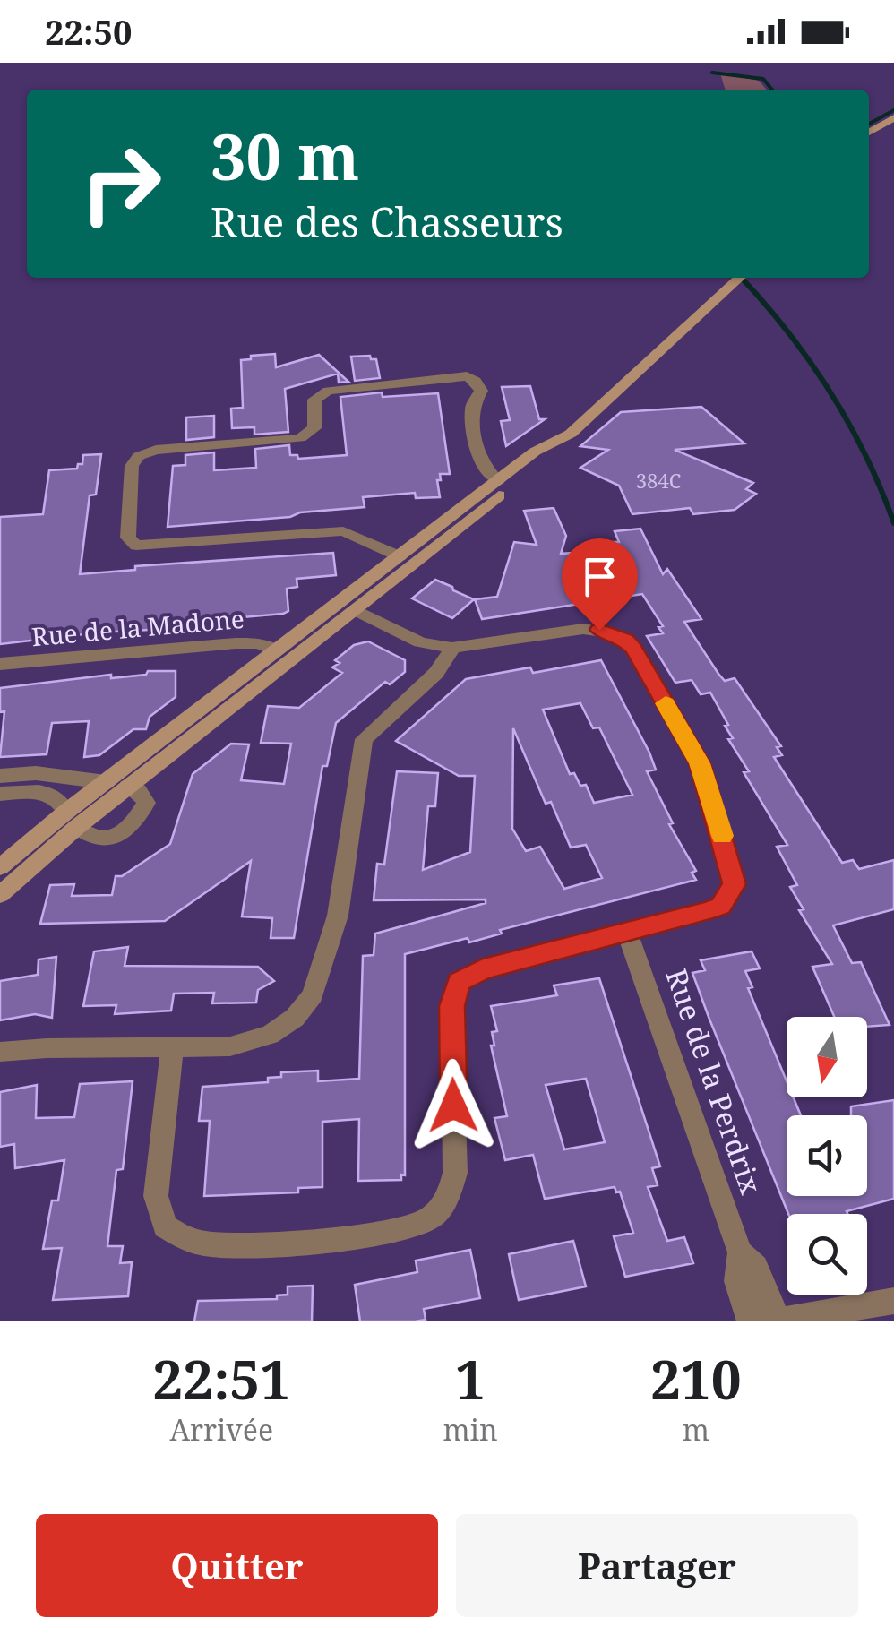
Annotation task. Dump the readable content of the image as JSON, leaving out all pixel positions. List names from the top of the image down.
{
  "streets": {
    "street": ["Rue de la Madone", "Rue de la Perdrix"]
  },
  "house_numbers": ["384C"],
  "north": "bottom",
  "page": {
    "status": "22:50",
    "turn": ["30 m", "Rue des Chasseurs"],
    "eta": [
      "22:51",
      "Arrivée",
      "1",
      "min",
      "210",
      "m"
    ],
    "buttons": ["Quitter", "Partager"]
  }
}
